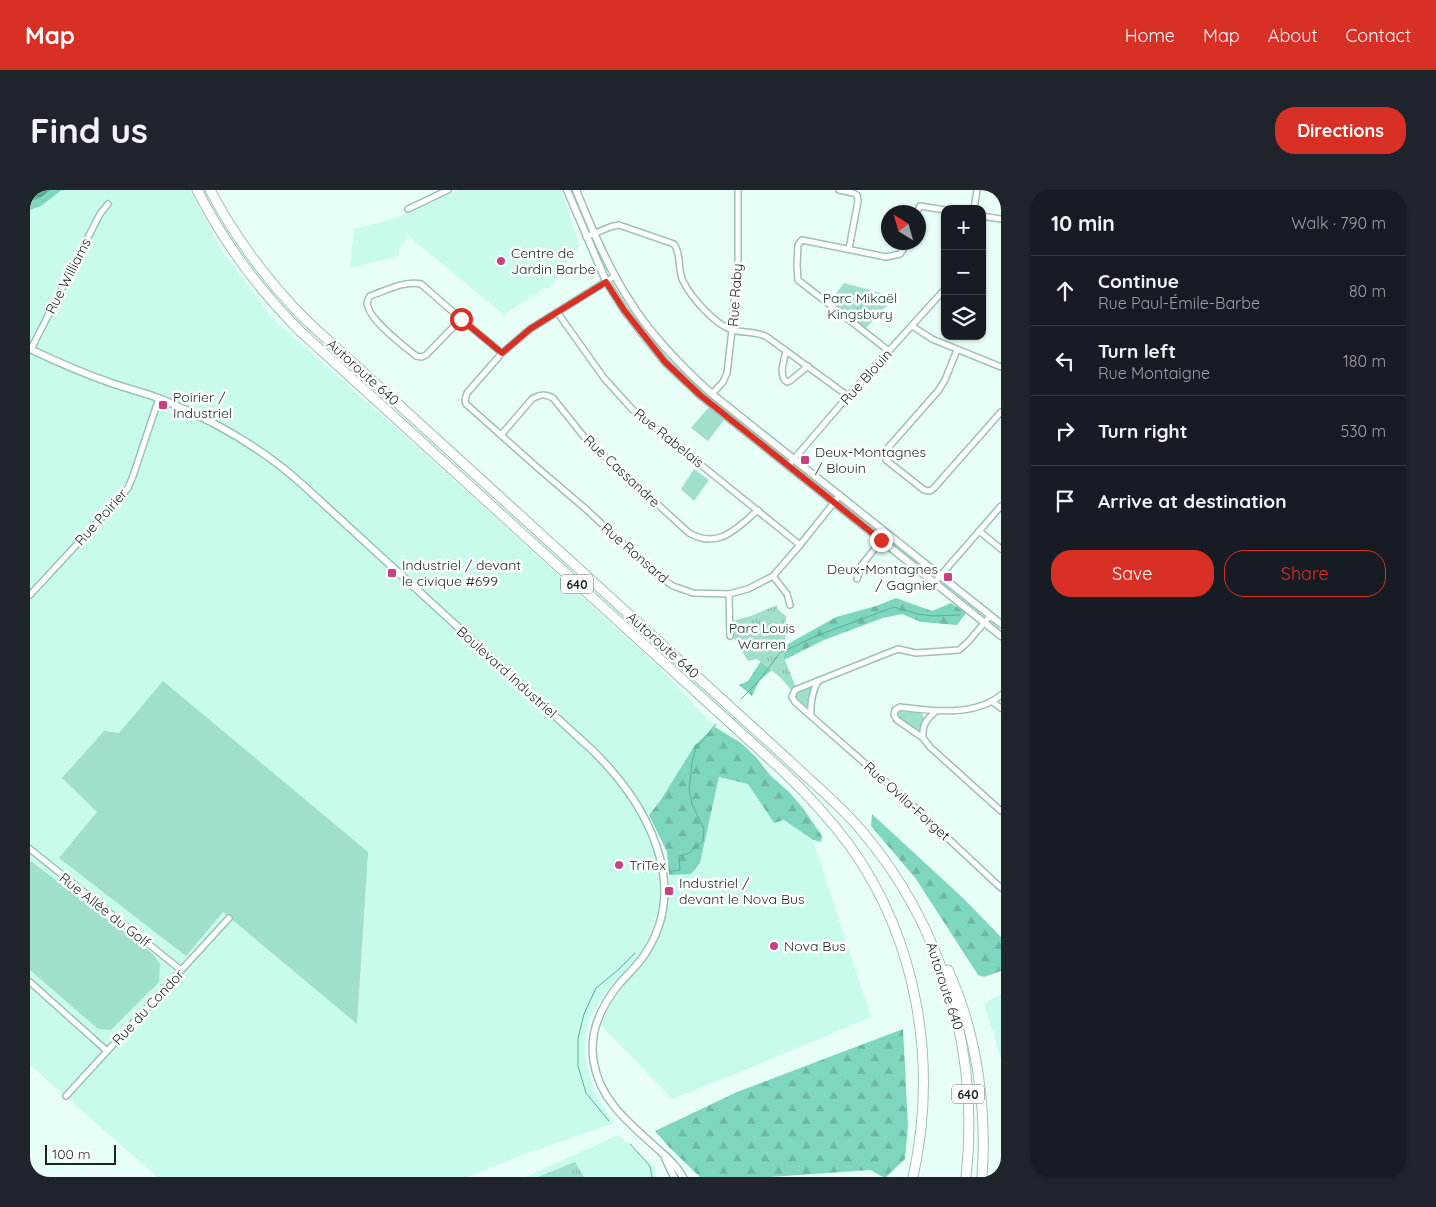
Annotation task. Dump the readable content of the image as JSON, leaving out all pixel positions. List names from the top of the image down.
{
  "streets": {
    "highway": ["Autoroute 640", "640"],
    "street": [
      "Rue Williams",
      "Rue Raby",
      "Rue Blouin",
      "Rue Rabelais",
      "Rue Cassandre",
      "Rue Poirier",
      "Rue Ronsard",
      "Boulevard Industriel",
      "Rue Ovila-Forget",
      "Rue Allée du Golf",
      "Rue du Condor"
    ]
  },
  "crossings": [
    ["Rue Williams", "Boulevard Industriel"],
    ["Rue Rabelais", "Rue Cassandre"],
    ["Rue Rabelais", "Rue Ronsard"],
    ["Rue Cassandre", "Rue Ronsard"],
    ["Rue Poirier", "Boulevard Industriel"],
    ["Rue Allée du Golf", "Rue du Condor"]
  ],
  "parks": ["Parc Mikaël Kingsbury", "Parc Louis Warren"],
  "places": {
    "other": ["Centre de Jardin Barbe", "TriTex", "Nova Bus"],
    "transit": [
      "Poirier / Industriel",
      "Deux-Montagnes / Blouin",
      "Industriel / devant le civique #699",
      "Deux-Montagnes / Gagnier",
      "Industriel / devant le Nova Bus"
    ]
  },
  "scale_bar": "100 m",
  "north": "top left",
  "page": {
    "header": "Map",
    "nav": [
      "Home",
      "Map",
      "About",
      "Contact"
    ],
    "buttons": [
      "Directions",
      ["Save", "Share"]
    ],
    "title": "Find us",
    "heading": ["10 min", "Walk · 790 m"],
    "map_buttons": ["+", "−"],
    "list": [
      ["Continue", "Rue Paul-Émile-Barbe", "80 m"],
      ["Turn left", "Rue Montaigne", "180 m"],
      ["Turn right", "530 m"],
      "Arrive at destination"
    ],
    "scale": "100 m"
  }
}
